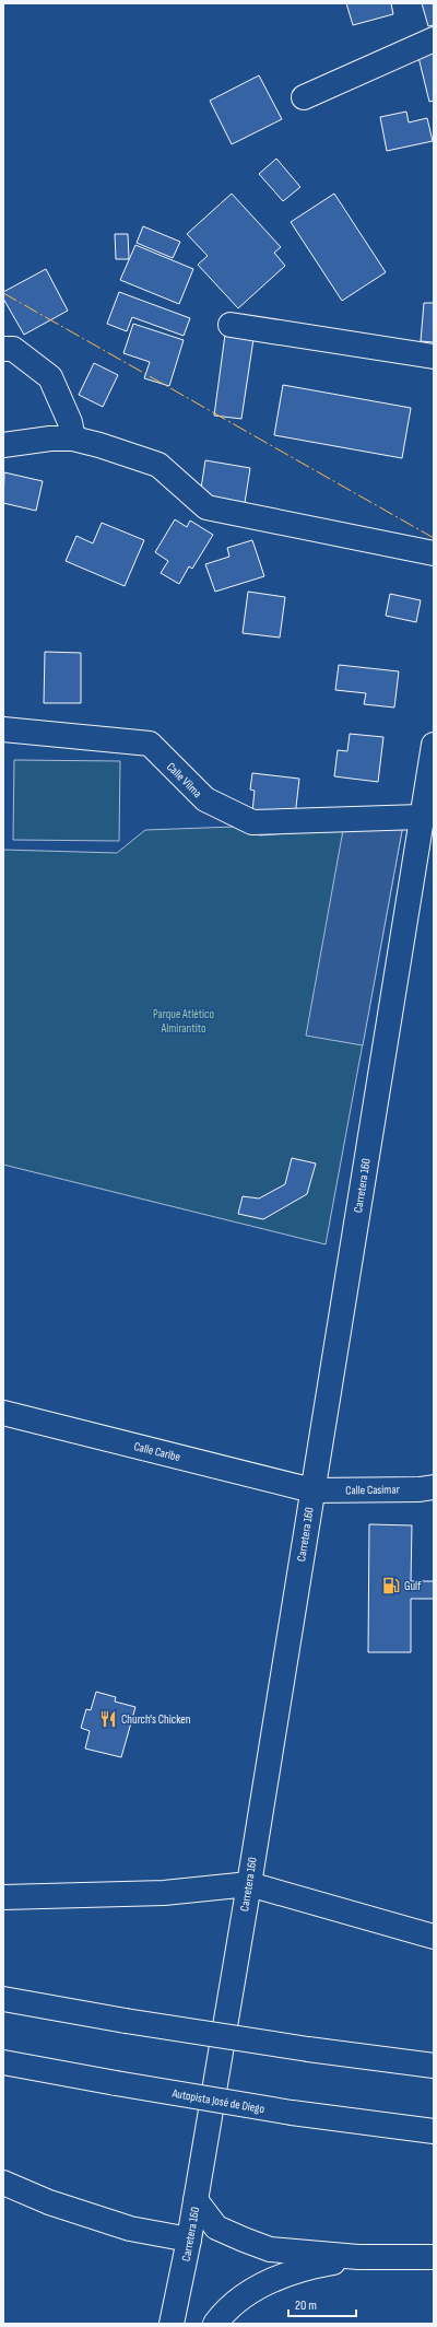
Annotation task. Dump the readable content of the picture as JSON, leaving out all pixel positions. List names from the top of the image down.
{
  "streets": {
    "main road": [
      "Calle Vilma",
      "Carretera 160",
      "Calle Caribe",
      "Calle Casimar",
      "Autopista José de Diego"
    ]
  },
  "crossings": [
    ["Calle Vilma", "Carretera 160"],
    ["Carretera 160", "Calle Caribe"],
    ["Carretera 160", "Calle Casimar"],
    ["Calle Caribe", "Calle Casimar"]
  ],
  "parks": ["Parque Atlético Almirantito"],
  "places": {
    "fuel station": ["Gulf"],
    "restaurant": ["Church's Chicken"]
  },
  "scale_bar": "20 m"
}
